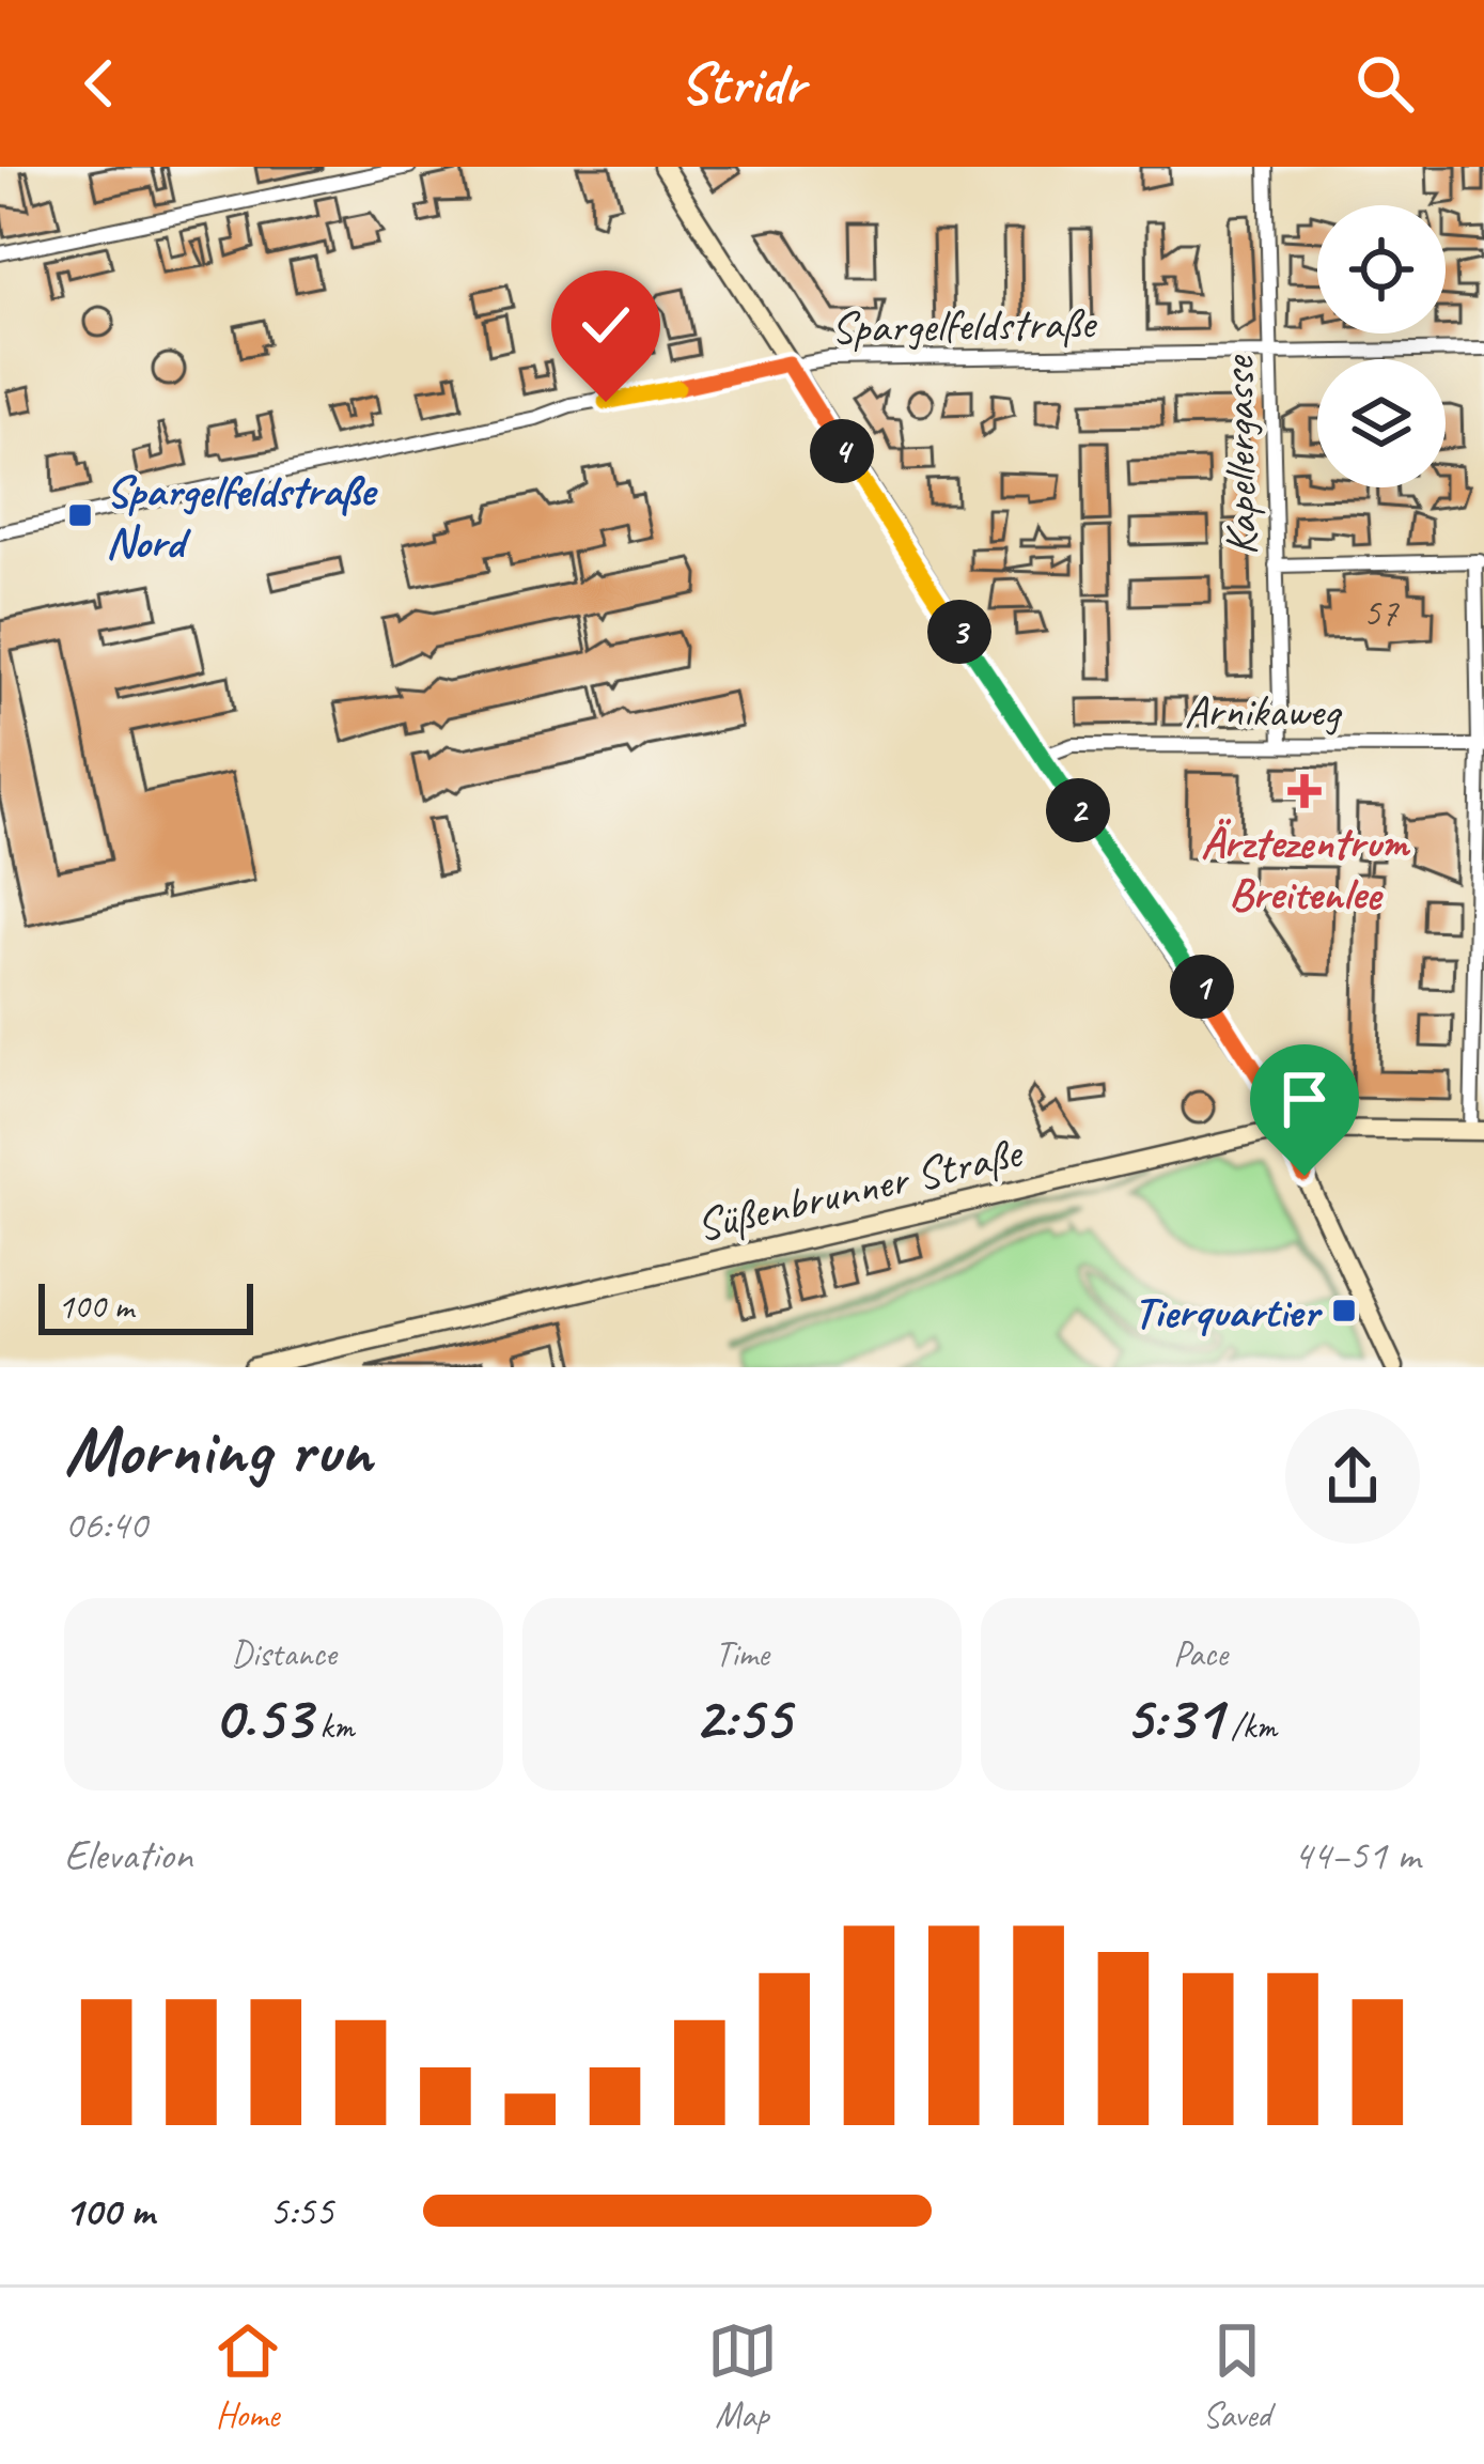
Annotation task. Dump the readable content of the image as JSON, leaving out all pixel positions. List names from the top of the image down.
{
  "streets": {
    "main road": ["Süßenbrunner Straße"],
    "street": ["Spargelfeldstraße", "Kapellergasse", "Arnikaweg"]
  },
  "crossings": [
    ["Spargelfeldstraße", "Kapellergasse"],
    ["Kapellergasse", "Arnikaweg"]
  ],
  "places": {
    "transit": ["Spargelfeldstraße Nord", "Tierquartier"],
    "health": ["Ärztezentrum Breitenlee"]
  },
  "house_numbers": ["57"],
  "scale_bar": "100 m",
  "page": {
    "header": "Stridr",
    "pins": [
      "4",
      "3",
      "2",
      "1"
    ],
    "scale": "100 m",
    "heading": ["Morning run", "06:40"],
    "stats": [
      ["Distance", "0.53 km"],
      ["Time", "2:55"],
      ["Pace", "5:31 /km"]
    ],
    "chart": ["Elevation", "44–51 m"],
    "list": [
      {
        "name": "100 m",
        "note": "5:55"
      }
    ],
    "tabs": ["Home", "Map", "Saved"]
  }
}
